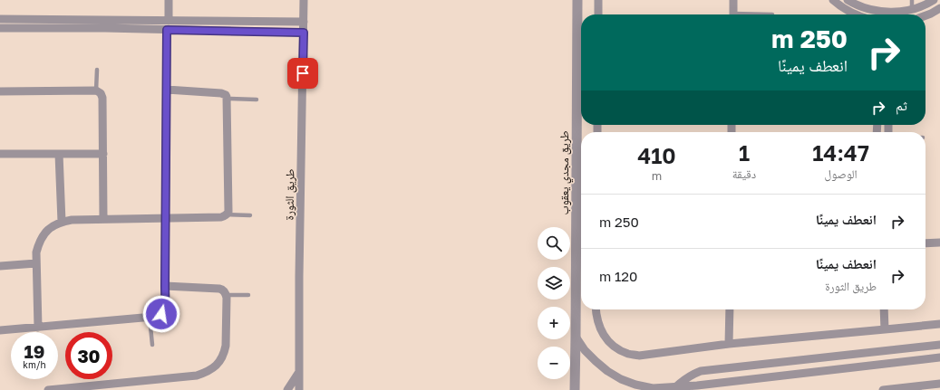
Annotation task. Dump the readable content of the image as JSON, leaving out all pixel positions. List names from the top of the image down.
{
  "streets": {
    "street": ["طريق مجدي يعقوب", "طريق الثورة"]
  },
  "page": {
    "turn": ["250 m", "انعطف يمينًا"],
    "then": "ثم",
    "eta": [
      "14:47",
      "الوصول",
      "1",
      "دقيقة",
      "410",
      "m"
    ],
    "list": [
      {
        "name": "انعطف يمينًا",
        "value": "250 m"
      },
      {
        "name": "انعطف يمينًا",
        "note": "طريق الثورة",
        "value": "120 m"
      }
    ],
    "map_buttons": ["+", "−"],
    "speed": "19 km/h",
    "limit": "30"
  }
}
